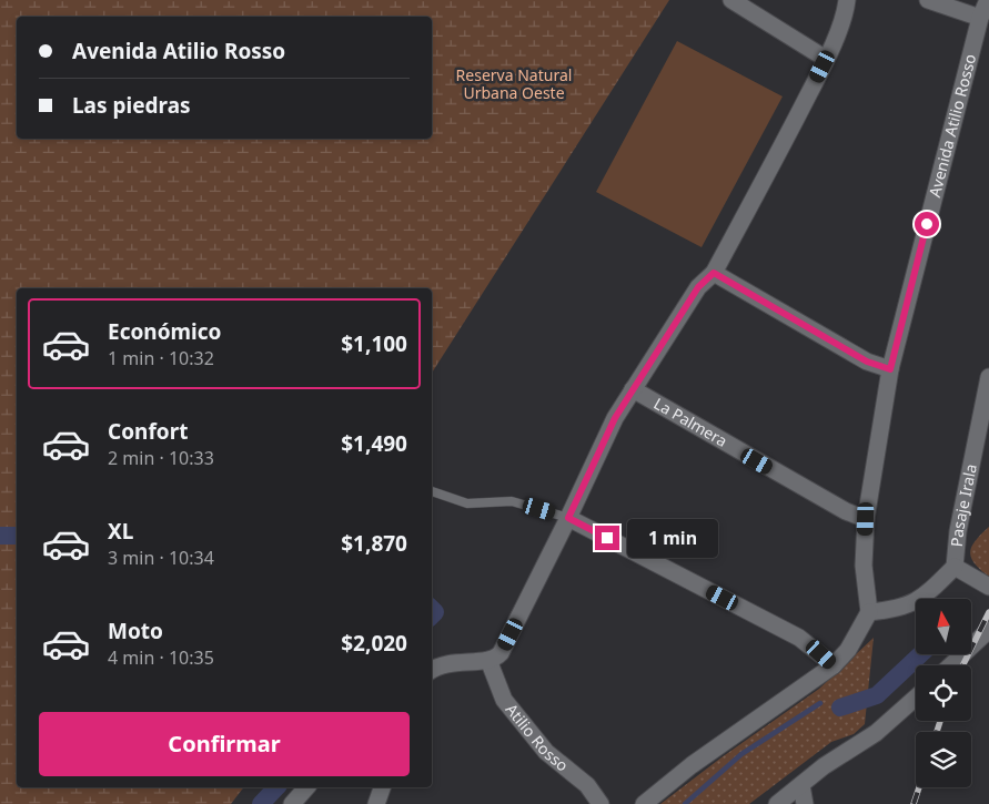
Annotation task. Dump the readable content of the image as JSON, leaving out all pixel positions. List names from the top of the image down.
{
  "streets": {
    "street": [
      "Avenida Atilio Rosso",
      "La Palmera",
      "Pasaje Irala",
      "Atilio Rosso"
    ]
  },
  "crossings": [
    ["Avenida Atilio Rosso", "La Palmera"]
  ],
  "parks": ["Reserva Natural Urbana Oeste"],
  "north": "top",
  "page": {
    "banner": ["Avenida Atilio Rosso", "Las piedras"],
    "list": [
      {
        "name": "Económico",
        "note": "1 min · 10:32",
        "value": "$1,100"
      },
      {
        "name": "Confort",
        "note": "2 min · 10:33",
        "value": "$1,490"
      },
      {
        "name": "XL",
        "note": "3 min · 10:34",
        "value": "$1,870"
      },
      {
        "name": "Moto",
        "note": "4 min · 10:35",
        "value": "$2,020"
      }
    ],
    "bubble": "1 min",
    "buttons": "Confirmar"
  }
}
